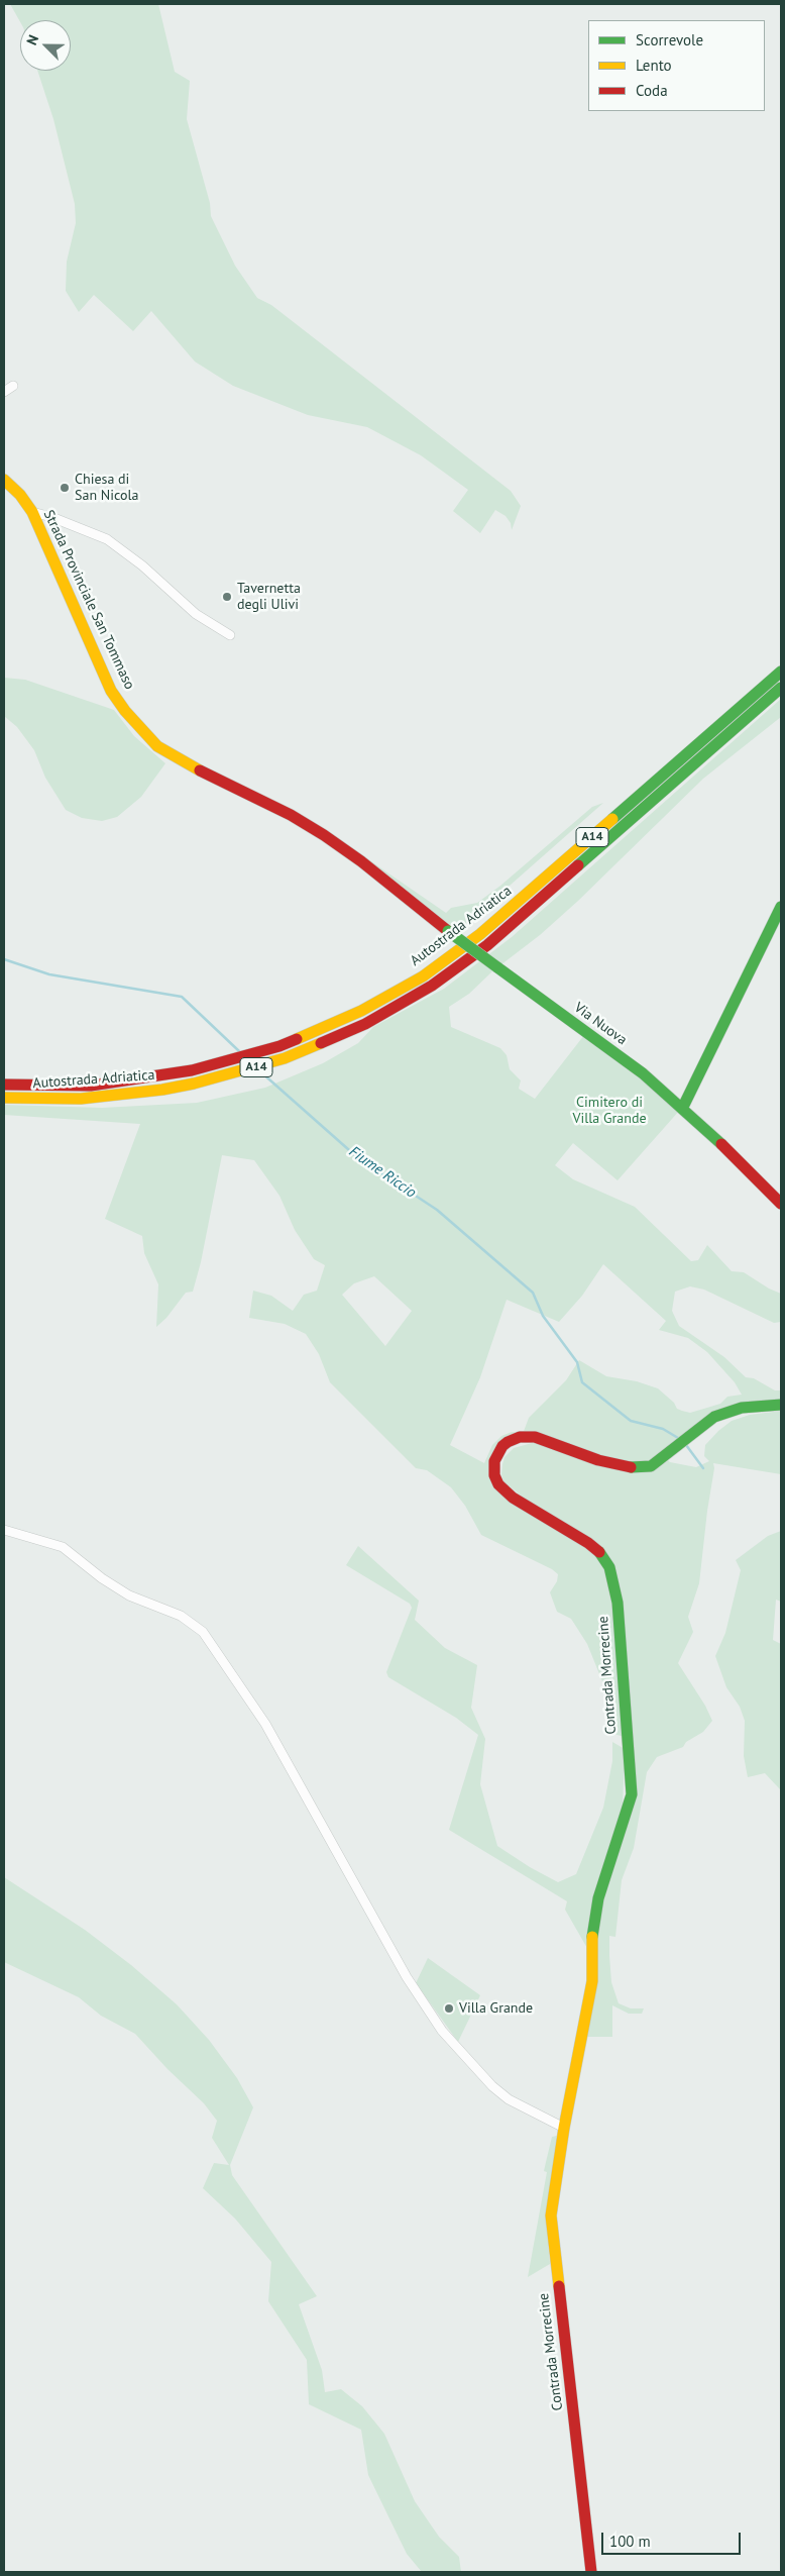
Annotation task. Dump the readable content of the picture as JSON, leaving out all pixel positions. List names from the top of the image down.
{
  "streets": {
    "main road": [
      "Strada Provinciale San Tommaso",
      "A14",
      "Autostrada Adriatica",
      "Via Nuova",
      "Contrada Morrecine"
    ]
  },
  "crossings": [
    ["Strada Provinciale San Tommaso", "Via Nuova"]
  ],
  "water": ["Fiume Riccio"],
  "parks": ["Cimitero di Villa Grande"],
  "places": ["Chiesa di San Nicola", "Tavernetta degli Ulivi", "Villa Grande"],
  "legend": ["Scorrevole", "Lento", "Coda"],
  "scale_bar": "100 m",
  "north": "top left"
}
